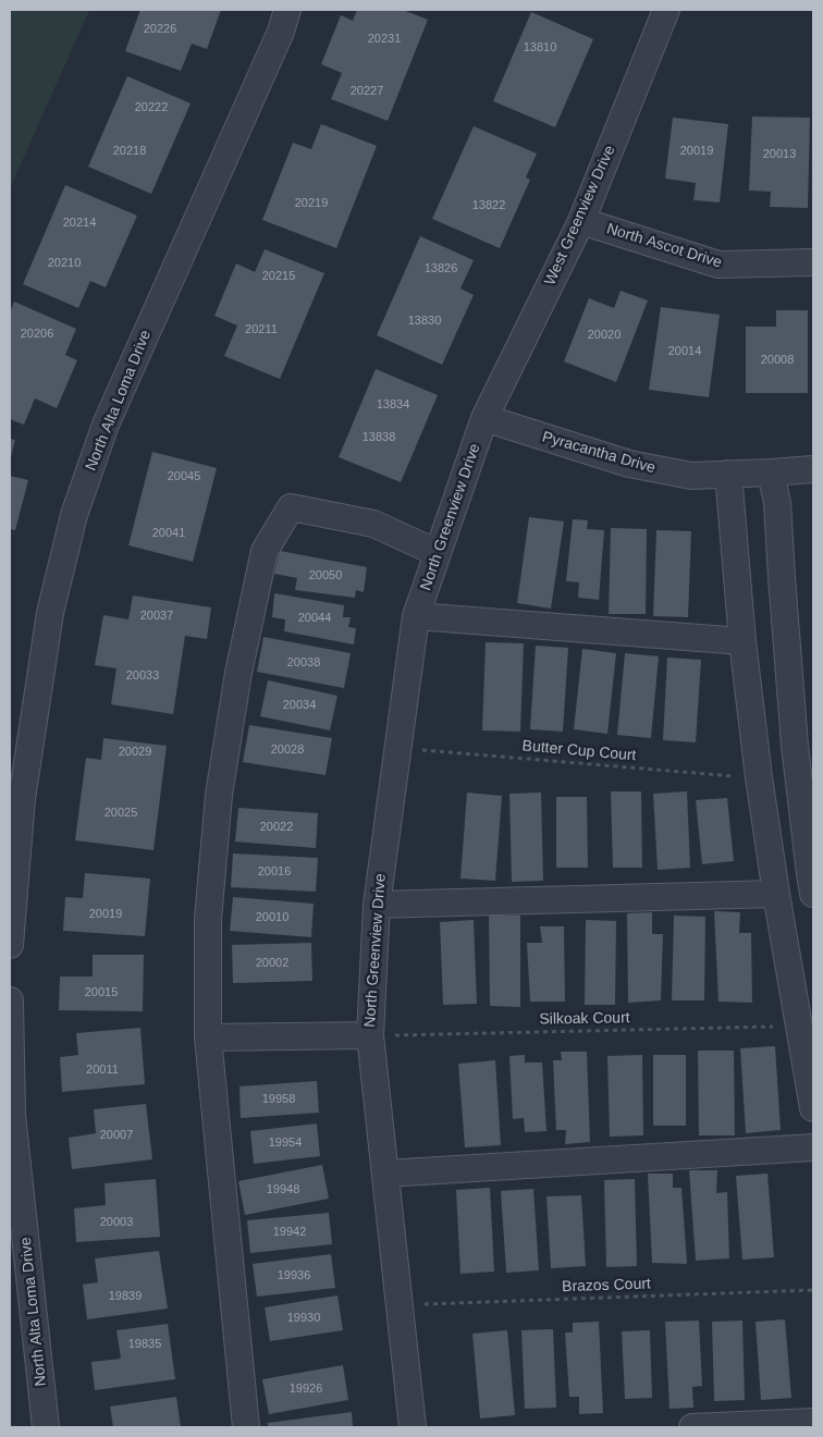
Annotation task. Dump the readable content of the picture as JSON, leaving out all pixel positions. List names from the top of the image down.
{
  "streets": {
    "street": [
      "West Greenview Drive",
      "North Ascot Drive",
      "North Alta Loma Drive",
      "Pyracantha Drive",
      "North Greenview Drive"
    ],
    "path": ["Butter Cup Court", "Silkoak Court", "Brazos Court"]
  },
  "crossings": [
    ["West Greenview Drive", "North Ascot Drive"],
    ["West Greenview Drive", "Pyracantha Drive"],
    ["West Greenview Drive", "North Greenview Drive"],
    ["Pyracantha Drive", "North Greenview Drive"],
    ["North Greenview Drive", "Butter Cup Court"],
    ["North Greenview Drive", "Silkoak Court"],
    ["North Greenview Drive", "Brazos Court"]
  ],
  "house_numbers": [
    "20226",
    "20231",
    "13810",
    "20227",
    "20222",
    "20218",
    "20019",
    "20013",
    "20219",
    "13822",
    "20214",
    "20210",
    "13826",
    "20215",
    "13830",
    "20211",
    "20206",
    "20020",
    "20014",
    "20008",
    "13834",
    "13838",
    "20045",
    "20041",
    "20050",
    "20037",
    "20044",
    "20038",
    "20033",
    "20034",
    "20028",
    "20029",
    "20025",
    "20022",
    "20016",
    "20019",
    "20010",
    "20002",
    "20015",
    "20011",
    "19958",
    "20007",
    "19954",
    "19948",
    "20003",
    "19942",
    "19936",
    "19839",
    "19930",
    "19835",
    "19926"
  ]
}
